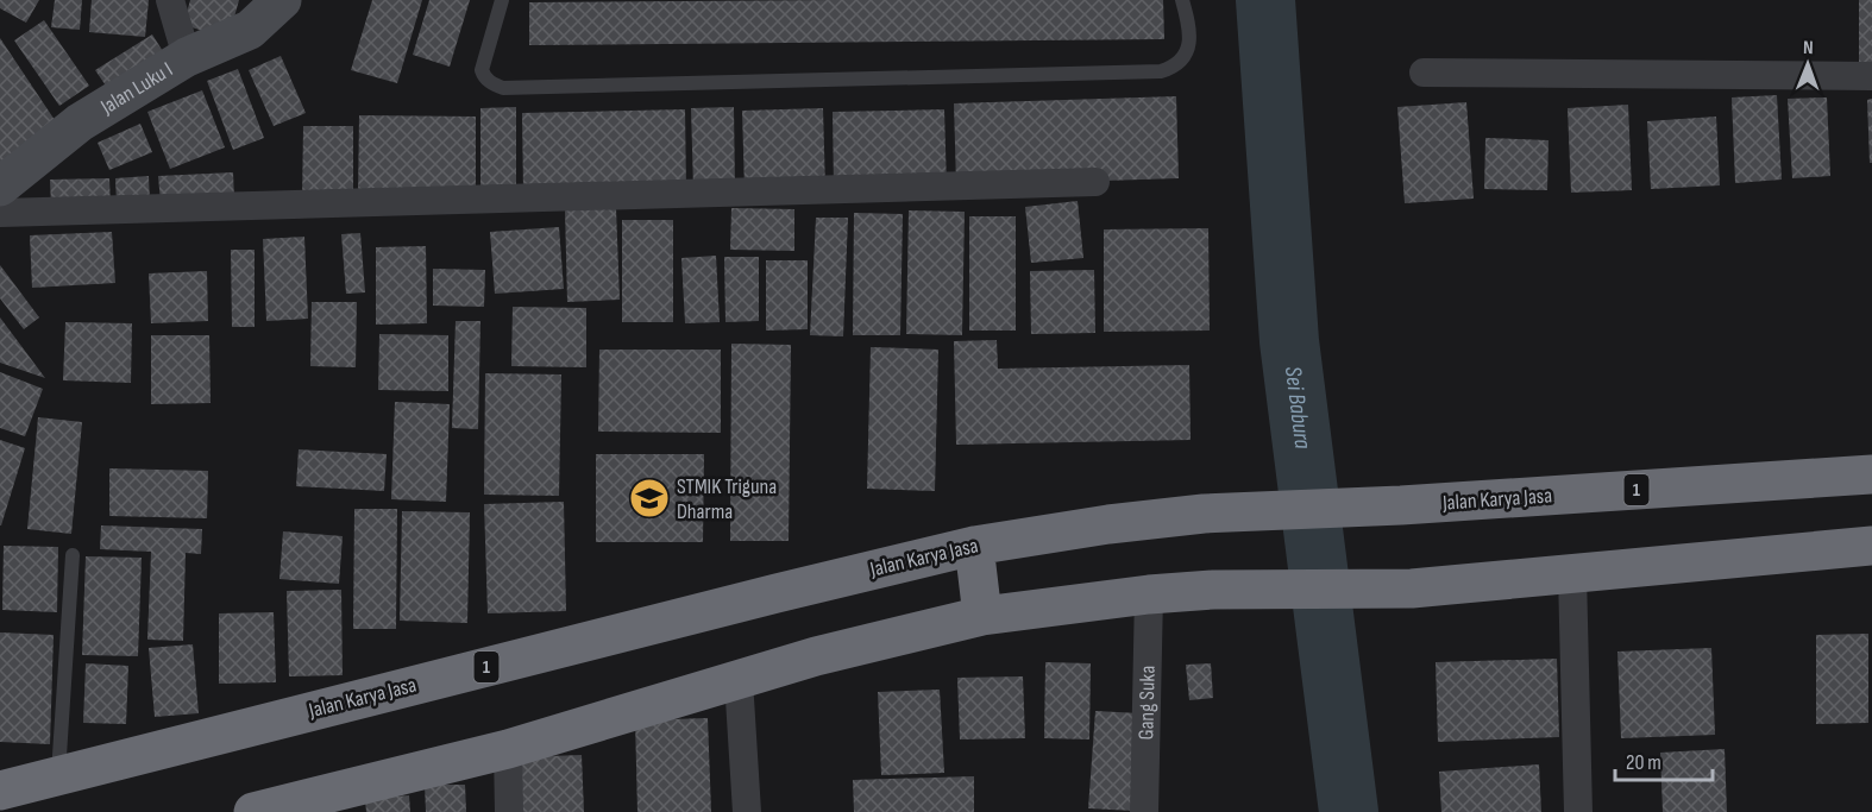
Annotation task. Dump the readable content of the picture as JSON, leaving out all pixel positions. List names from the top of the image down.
{
  "streets": {
    "highway": ["1", "Jalan Karya Jasa"],
    "street": ["Jalan Luku I", "Gang Suka"]
  },
  "water": ["Sei Babura"],
  "places": {
    "school or university": ["STMIK Triguna Dharma"]
  },
  "scale_bar": "20 m",
  "north": "top"
}
